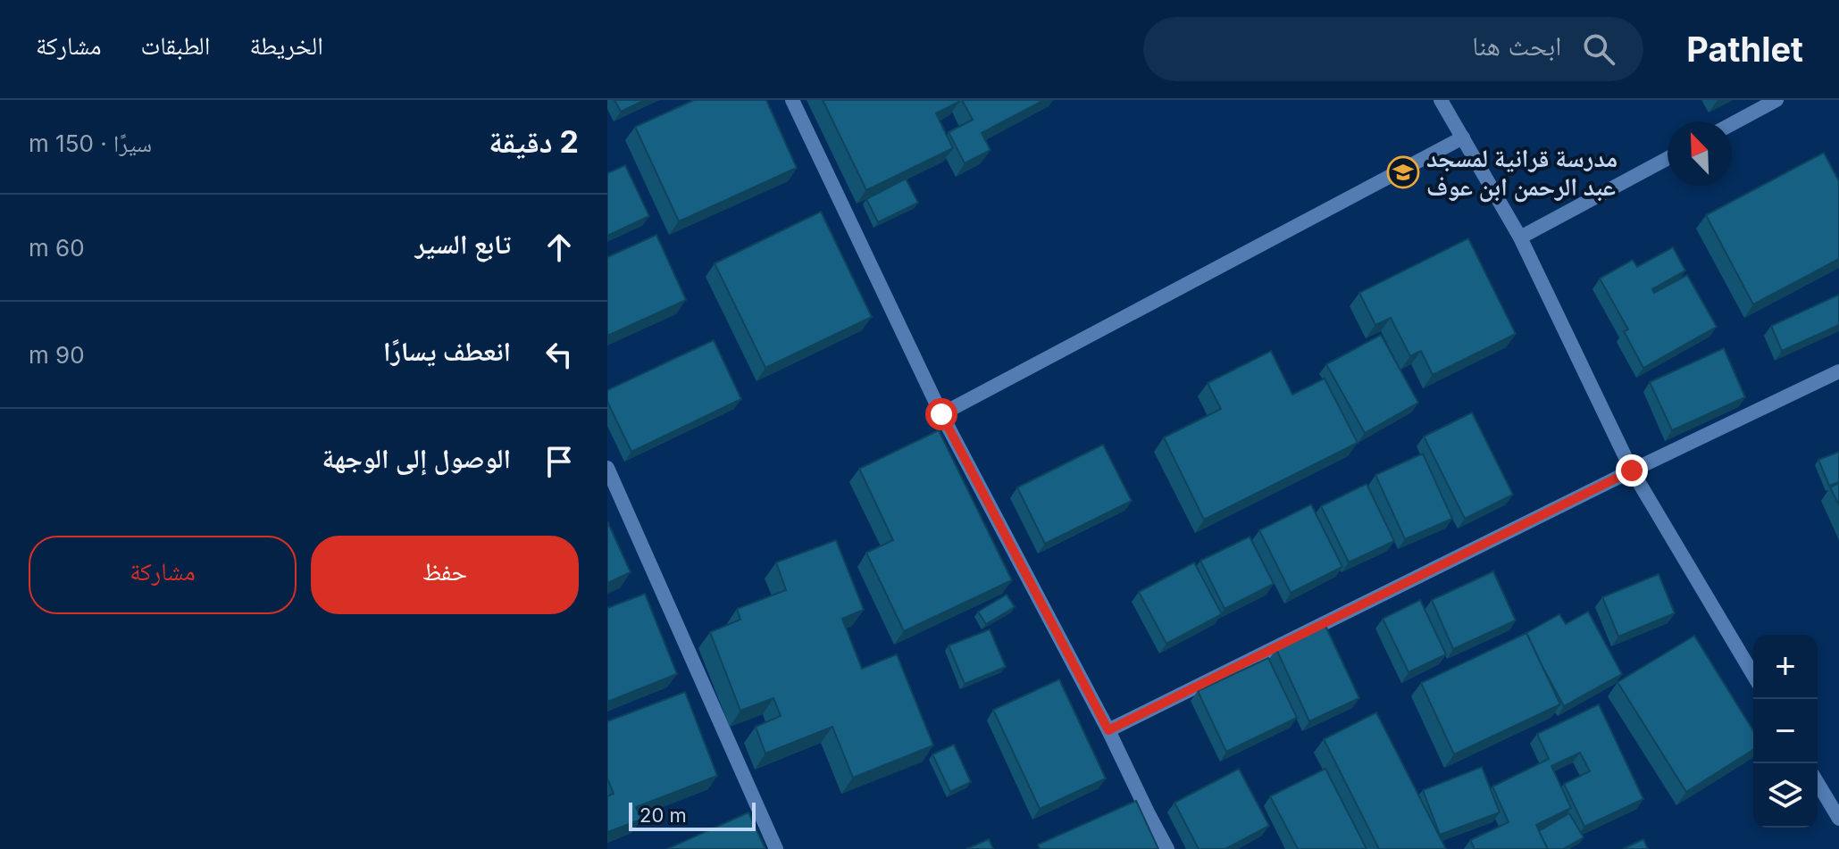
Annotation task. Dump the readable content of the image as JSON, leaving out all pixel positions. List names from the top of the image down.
{
  "places": {
    "school or university": ["مدرسة قرانية لمسجد عبد الرحمن ابن عوف"]
  },
  "scale_bar": "20 m",
  "north": "top left",
  "page": {
    "header": "Pathlet",
    "search": "ابحث هنا",
    "nav": ["الخريطة", "الطبقات", "مشاركة"],
    "heading": ["2 دقيقة", "سيرًا · 150 m"],
    "list": [
      ["تابع السير", "60 m"],
      ["انعطف يسارًا", "90 m"],
      "الوصول إلى الوجهة"
    ],
    "buttons": ["حفظ", "مشاركة"],
    "map_buttons": ["+", "−"],
    "scale": "20 m"
  }
}
